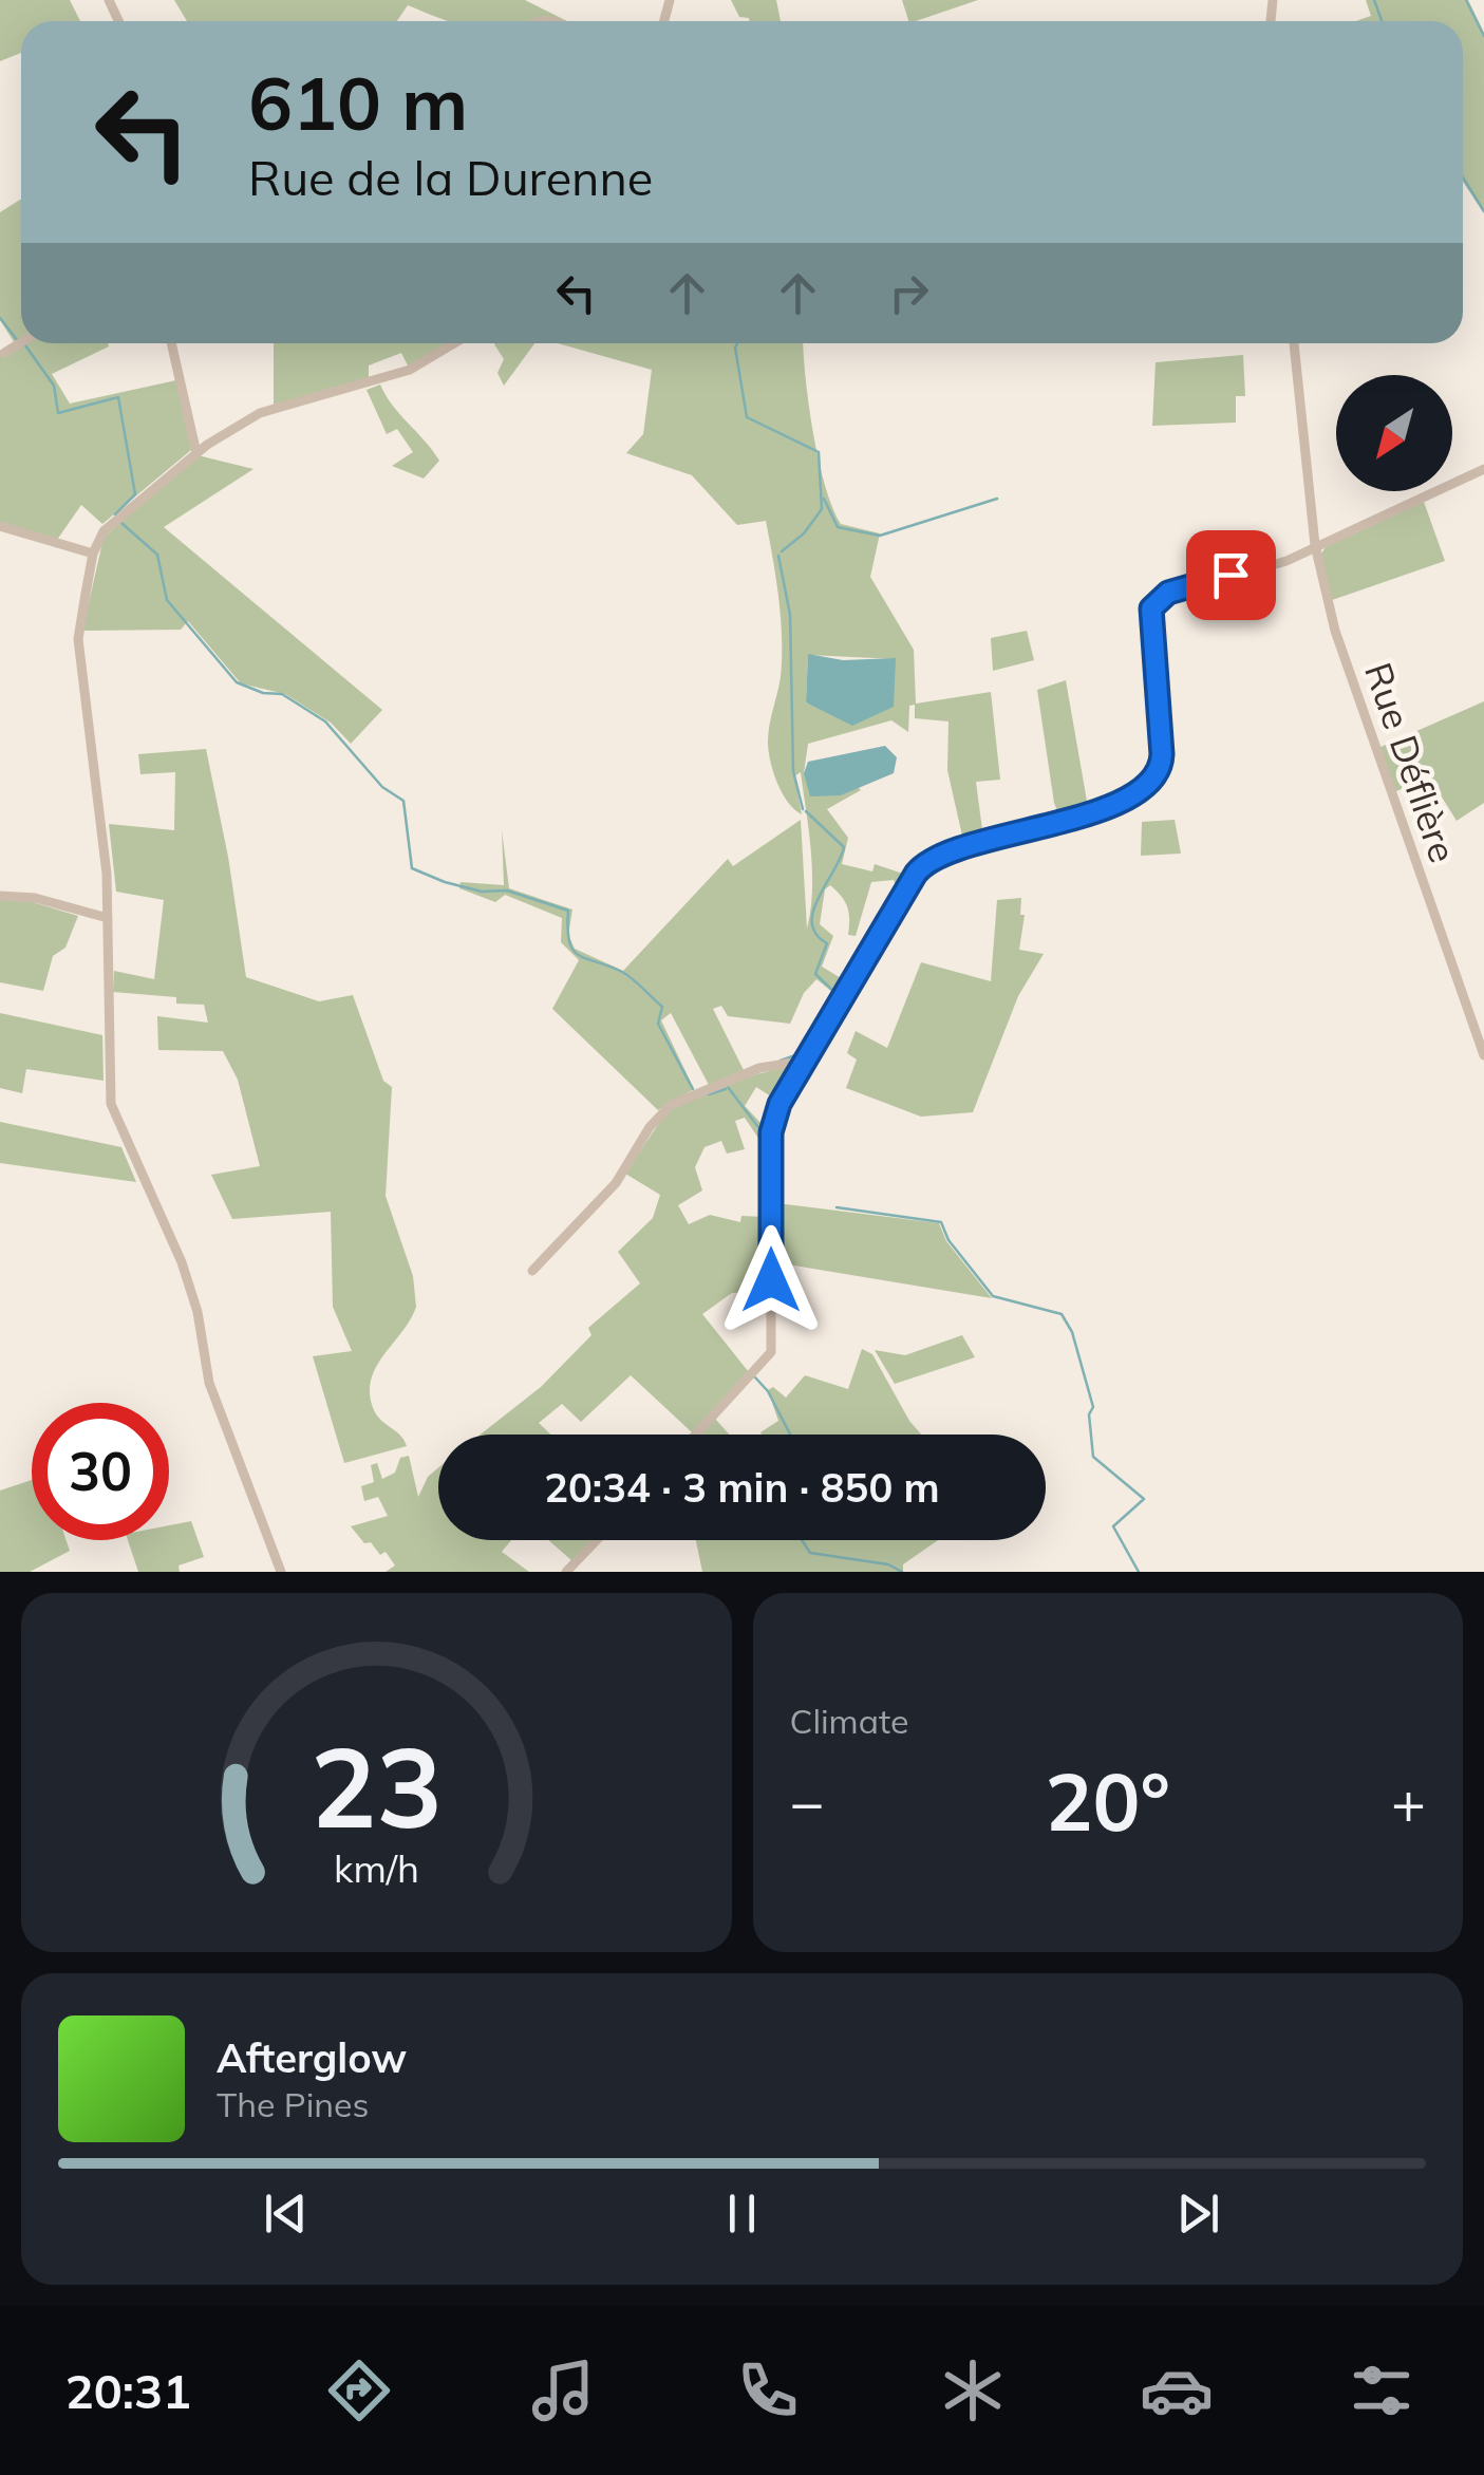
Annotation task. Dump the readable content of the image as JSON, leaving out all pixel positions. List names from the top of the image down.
{
  "streets": {
    "street": ["Rue Déflière"]
  },
  "north": "bottom left",
  "page": {
    "turn": ["610 m", "Rue de la Durenne"],
    "limit": "30",
    "trip": "20:34 · 3 min · 850 m",
    "tile": "Climate",
    "heat": ["−", "20°", "+"],
    "song": ["Afterglow", "The Pines"],
    "tabs": "20:31",
    "gauge": ["23", "km/h"]
  }
}
